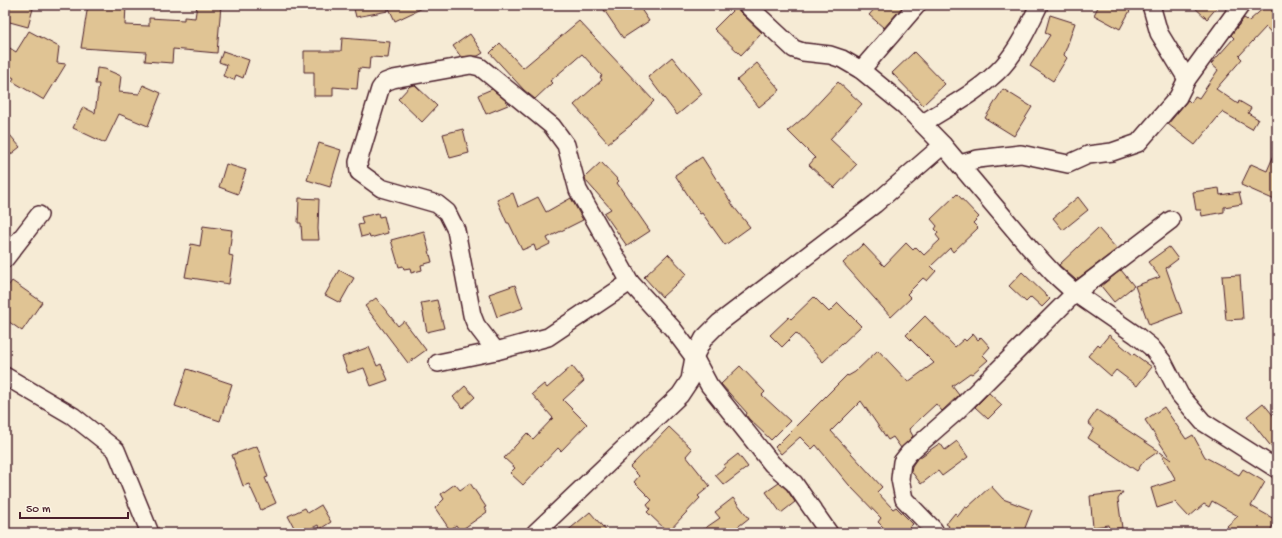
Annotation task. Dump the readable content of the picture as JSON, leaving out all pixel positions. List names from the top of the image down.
{
  "scale_bar": "50 m"
}
